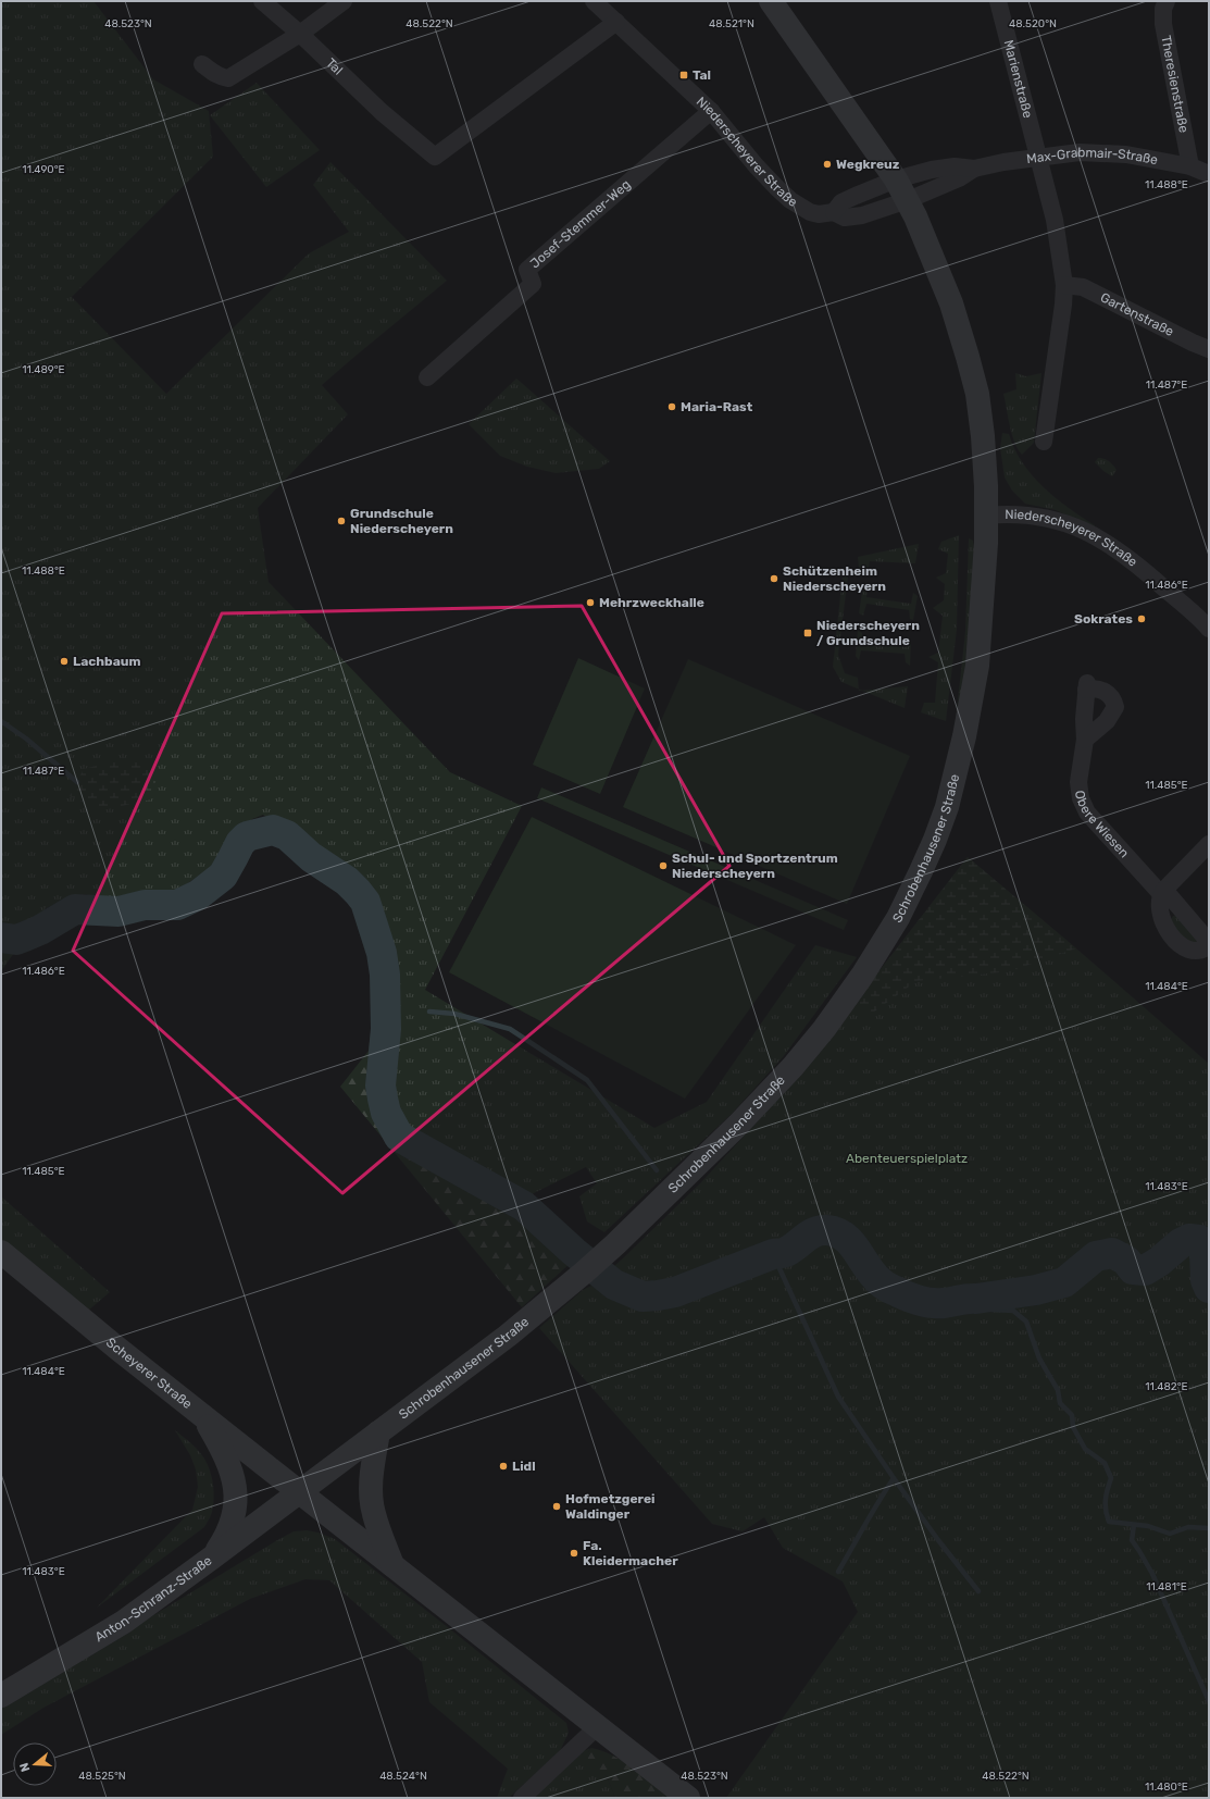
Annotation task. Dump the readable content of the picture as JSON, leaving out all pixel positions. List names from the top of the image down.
{
  "streets": {
    "main road": ["Schrobenhausener Straße", "Scheyerer Straße", "Anton-Schranz-Straße"],
    "street": [
      "Tal",
      "Marienstraße",
      "Theresienstraße",
      "Niederscheyerer Straße",
      "Max-Grabmair-Straße",
      "Josef-Stemmer-Weg",
      "Gartenstraße",
      "Obere Wiesen"
    ]
  },
  "crossings": [
    ["Tal", "Niederscheyerer Straße"],
    ["Marienstraße", "Max-Grabmair-Straße"],
    ["Theresienstraße", "Max-Grabmair-Straße"],
    ["Niederscheyerer Straße", "Max-Grabmair-Straße"],
    ["Niederscheyerer Straße", "Josef-Stemmer-Weg"],
    ["Niederscheyerer Straße", "Schrobenhausener Straße"],
    ["Max-Grabmair-Straße", "Schrobenhausener Straße"],
    ["Schrobenhausener Straße", "Scheyerer Straße"],
    ["Schrobenhausener Straße", "Anton-Schranz-Straße"],
    ["Scheyerer Straße", "Anton-Schranz-Straße"]
  ],
  "parks": ["Abenteuerspielplatz"],
  "places": {
    "transit": ["Tal", "Niederscheyern / Grundschule"],
    "other": [
      "Wegkreuz",
      "Maria-Rast",
      "Grundschule Niederscheyern",
      "Schützenheim Niederscheyern",
      "Mehrzweckhalle",
      "Sokrates",
      "Lachbaum",
      "Schul- und Sportzentrum Niederscheyern",
      "Lidl",
      "Hofmetzgerei Waldinger",
      "Fa. Kleidermacher"
    ]
  },
  "north": "left",
  "coordinates": [
    "48.523°N",
    "48.522°N",
    "48.521°N",
    "48.520°N",
    "11.490°E",
    "11.488°E",
    "11.489°E",
    "11.487°E",
    "11.486°E",
    "11.485°E",
    "11.484°E",
    "11.483°E",
    "11.482°E",
    "11.481°E",
    "48.525°N",
    "48.524°N",
    "11.480°E"
  ]
}
